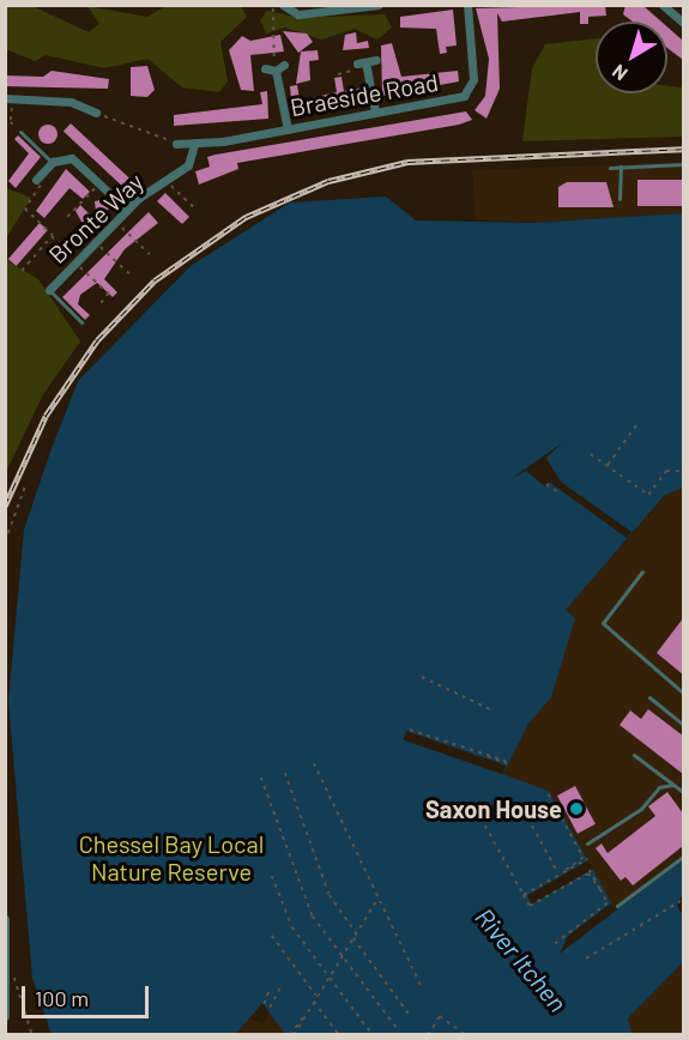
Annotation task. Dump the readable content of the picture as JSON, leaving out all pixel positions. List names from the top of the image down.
{
  "streets": {
    "street": ["Braeside Road", "Bronte Way"]
  },
  "crossings": [
    ["Braeside Road", "Bronte Way"]
  ],
  "water": ["River Itchen"],
  "parks": ["Chessel Bay Local Nature Reserve"],
  "places": ["Saxon House"],
  "scale_bar": "100 m",
  "north": "bottom left"
}
